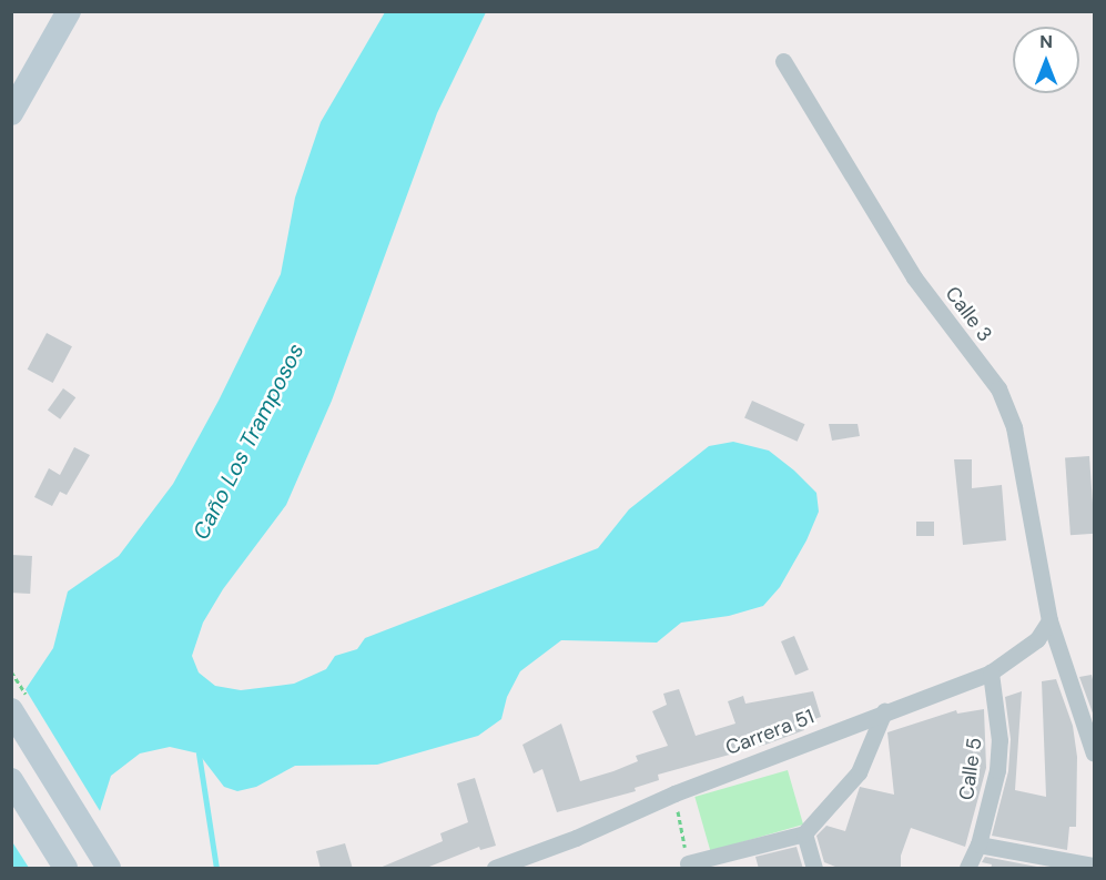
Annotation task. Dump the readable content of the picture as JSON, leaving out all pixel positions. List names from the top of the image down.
{
  "streets": {
    "street": ["Calle 3", "Carrera 51", "Calle 5"]
  },
  "crossings": [
    ["Calle 3", "Carrera 51"],
    ["Carrera 51", "Calle 5"]
  ],
  "water": ["Caño Los Tramposos"],
  "north": "top"
}
